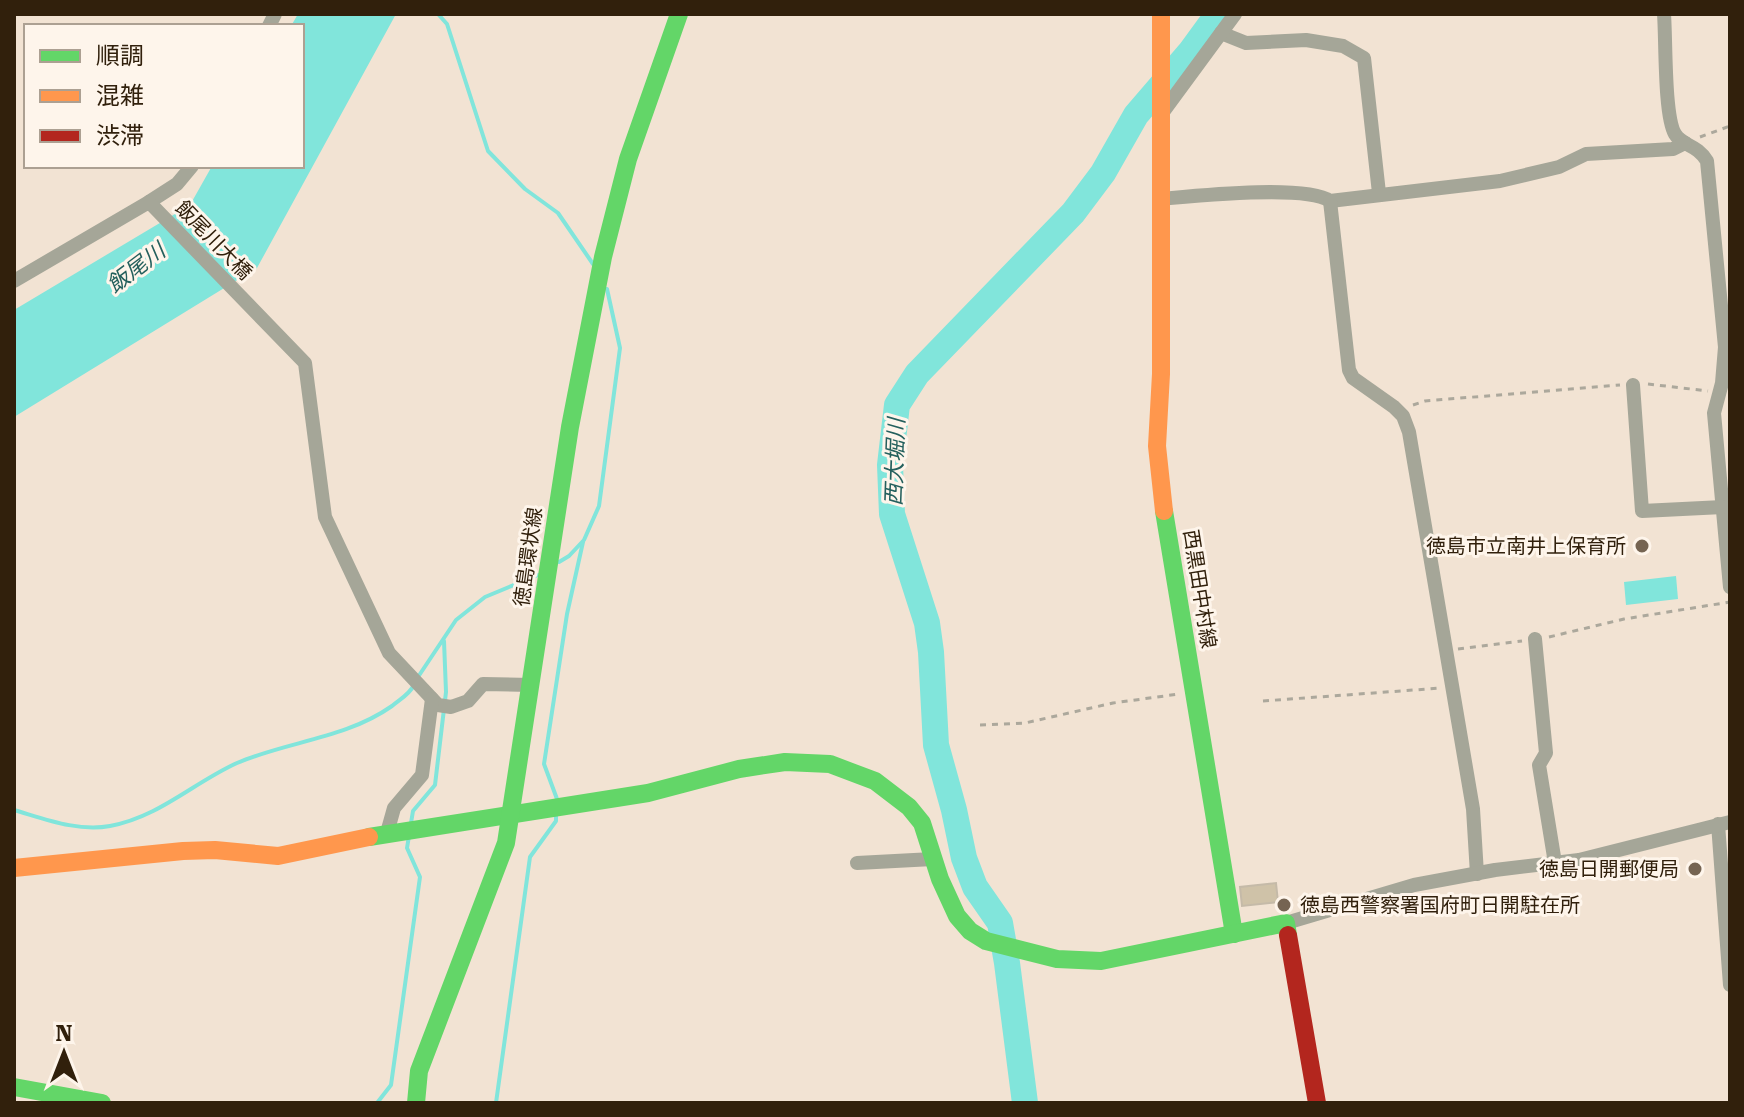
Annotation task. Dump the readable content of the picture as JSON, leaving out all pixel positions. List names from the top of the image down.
{
  "streets": {
    "main road": ["徳島環状線", "西黒田中村線"],
    "street": ["飯尾川大橋"]
  },
  "water": ["飯尾川", "西大堀川"],
  "places": ["徳島市立南井上保育所", "徳島日開郵便局", "徳島西警察署国府町日開駐在所"],
  "legend": ["順調", "混雑", "渋滞"],
  "north": "top"
}
